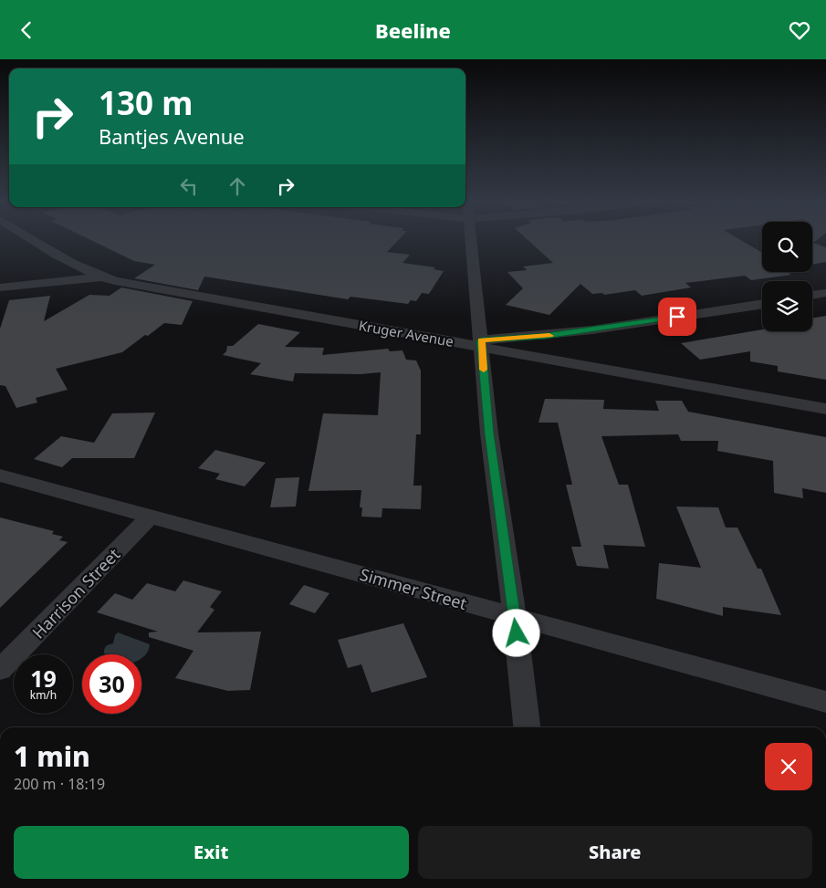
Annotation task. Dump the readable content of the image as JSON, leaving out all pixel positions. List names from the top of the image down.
{
  "streets": {
    "street": ["Kruger Avenue", "Simmer Street", "Harrison Street"]
  },
  "crossings": [
    ["Simmer Street", "Harrison Street"]
  ],
  "page": {
    "header": "Beeline",
    "turn": ["130 m", "Bantjes Avenue"],
    "speed": "19 km/h",
    "limit": "30",
    "heading": ["1 min", "200 m · 18:19"],
    "buttons": ["Exit", "Share"]
  }
}
